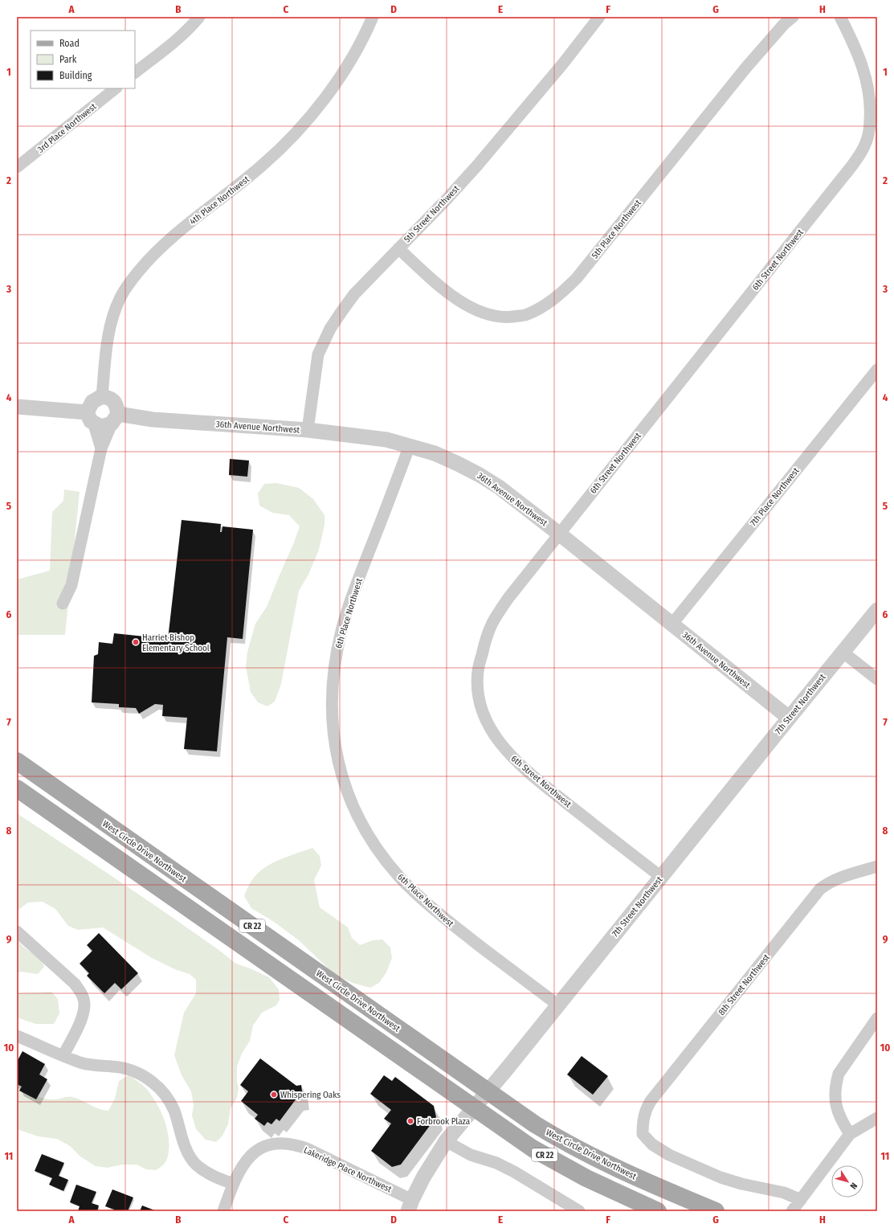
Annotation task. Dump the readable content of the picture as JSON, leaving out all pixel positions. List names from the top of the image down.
{
  "streets": {
    "main road": ["West Circle Drive Northwest", "CR 22"],
    "street": [
      "3rd Place Northwest",
      "4th Place Northwest",
      "5th Street Northwest",
      "5th Place Northwest",
      "6th Street Northwest",
      "36th Avenue Northwest",
      "7th Place Northwest",
      "6th Place Northwest",
      "7th Street Northwest",
      "8th Street Northwest",
      "Lakeridge Place Northwest"
    ]
  },
  "crossings": [
    ["4th Place Northwest", "36th Avenue Northwest"],
    ["5th Street Northwest", "5th Place Northwest"],
    ["5th Street Northwest", "36th Avenue Northwest"],
    ["6th Street Northwest", "36th Avenue Northwest"],
    ["6th Street Northwest", "7th Street Northwest"],
    ["36th Avenue Northwest", "7th Place Northwest"],
    ["36th Avenue Northwest", "6th Place Northwest"],
    ["36th Avenue Northwest", "7th Street Northwest"],
    ["6th Place Northwest", "7th Street Northwest"],
    ["7th Street Northwest", "West Circle Drive Northwest"],
    ["7th Street Northwest", "CR 22"],
    ["7th Street Northwest", "Lakeridge Place Northwest"]
  ],
  "places": ["Harriet Bishop Elementary School", "Whispering Oaks", "Forbrook Plaza"],
  "legend": ["Road", "Park", "Building"],
  "north": "bottom right",
  "grid": {
    "columns": [
      "A",
      "B",
      "C",
      "D",
      "E",
      "F",
      "G",
      "H"
    ],
    "rows": [
      "1",
      "2",
      "3",
      "4",
      "5",
      "6",
      "7",
      "8",
      "9",
      "10",
      "11"
    ]
  }
}
